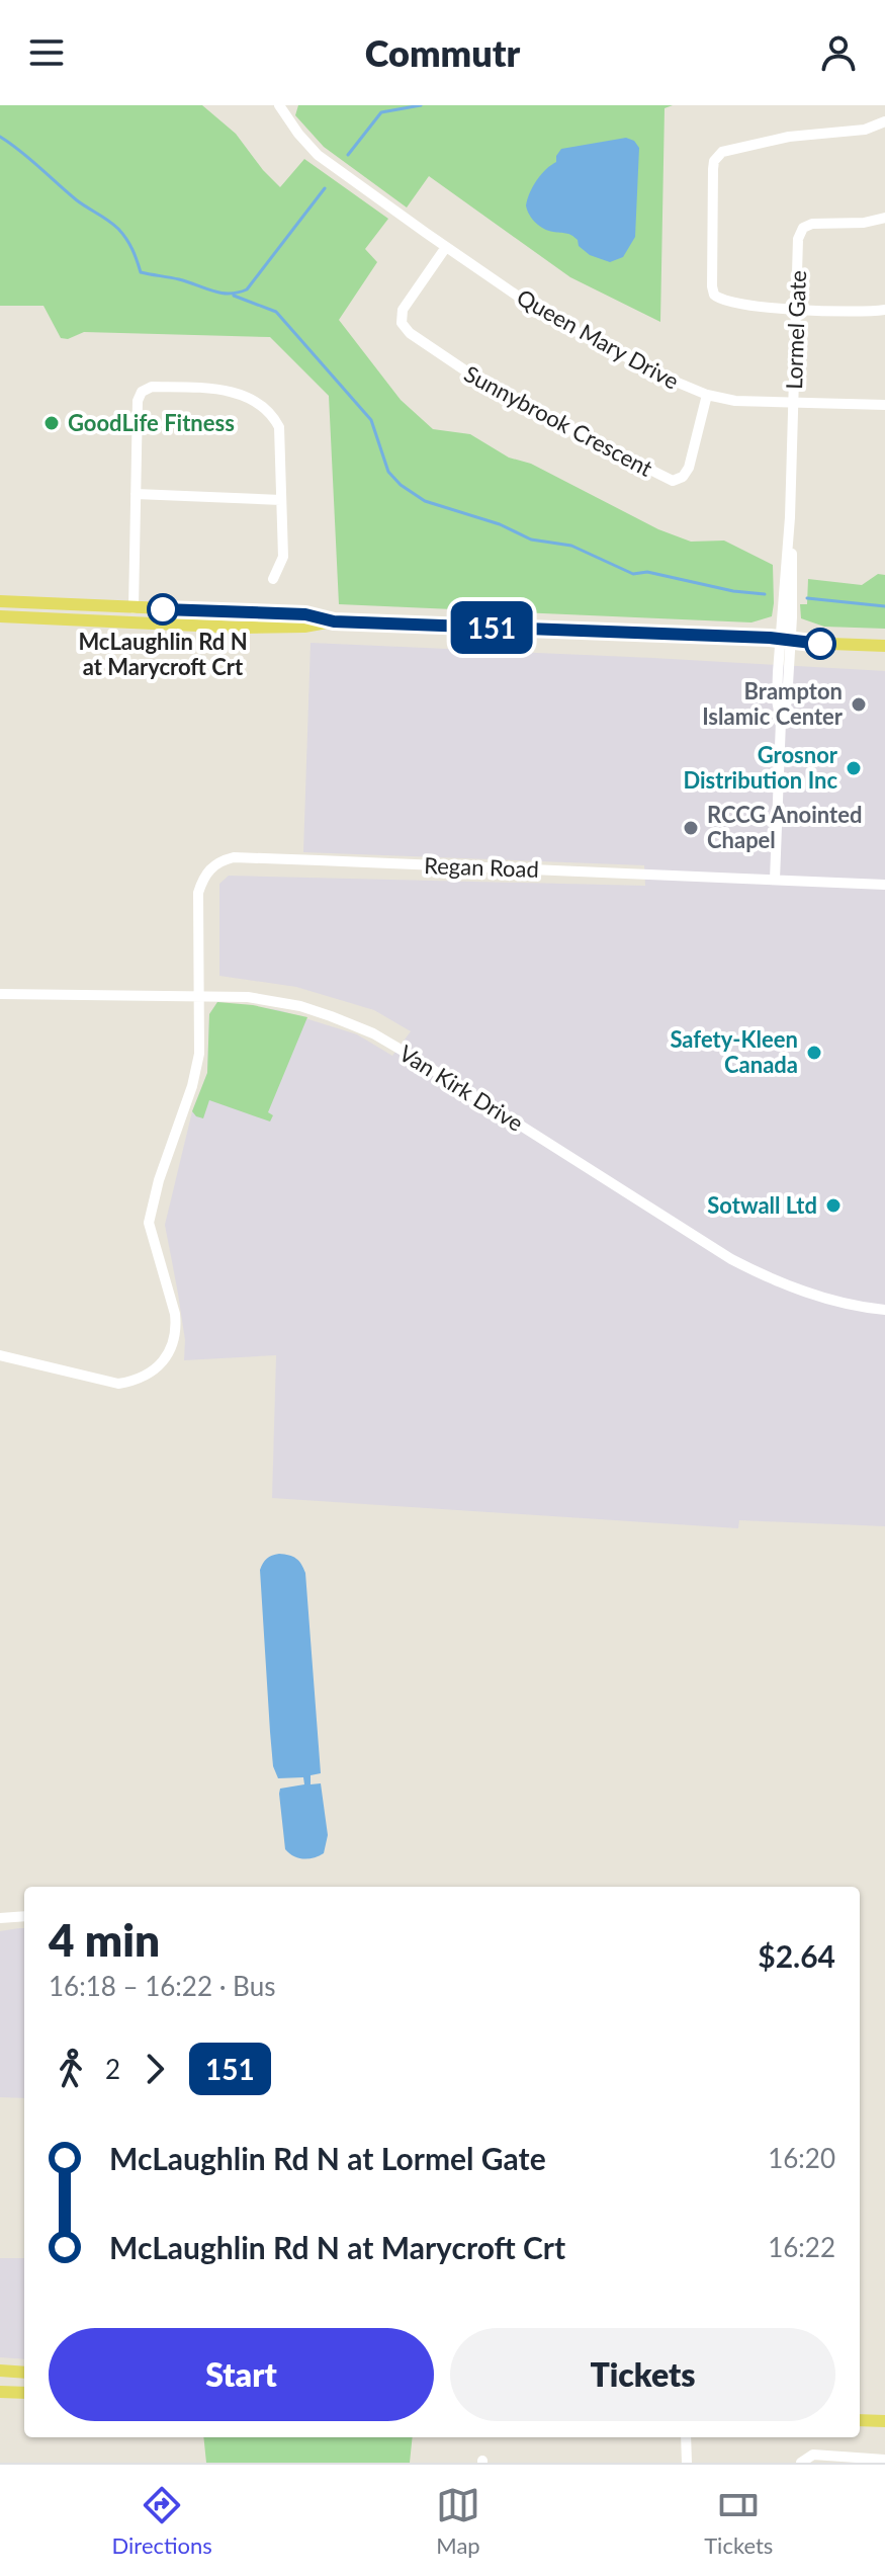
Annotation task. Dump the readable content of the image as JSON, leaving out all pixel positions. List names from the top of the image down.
{
  "streets": {
    "street": [
      "Lormel Gate",
      "Queen Mary Drive",
      "Sunnybrook Crescent",
      "Regan Road",
      "Van Kirk Drive"
    ]
  },
  "crossings": [
    ["Lormel Gate", "Queen Mary Drive"],
    ["Lormel Gate", "Regan Road"],
    ["Queen Mary Drive", "Sunnybrook Crescent"],
    ["Regan Road", "Van Kirk Drive"]
  ],
  "places": [
    "GoodLife Fitness",
    "McLaughlin Rd N at Marycroft Crt",
    "Brampton Islamic Center",
    "Grosnor Distribution Inc",
    "RCCG Anointed Chapel",
    "Safety-Kleen Canada",
    "Sotwall Ltd"
  ],
  "lines": ["bus line 151"],
  "page": {
    "header": "Commutr",
    "on_map": "151",
    "heading": ["4 min", "16:18 – 16:22 · Bus", "$2.64"],
    "legs": ["2", "151"],
    "list": [
      {
        "name": "McLaughlin Rd N at Lormel Gate",
        "value": "16:20"
      },
      {
        "name": "McLaughlin Rd N at Marycroft Crt",
        "value": "16:22"
      }
    ],
    "buttons": ["Start", "Tickets"],
    "tabs": ["Directions", "Map", "Tickets"]
  }
}
